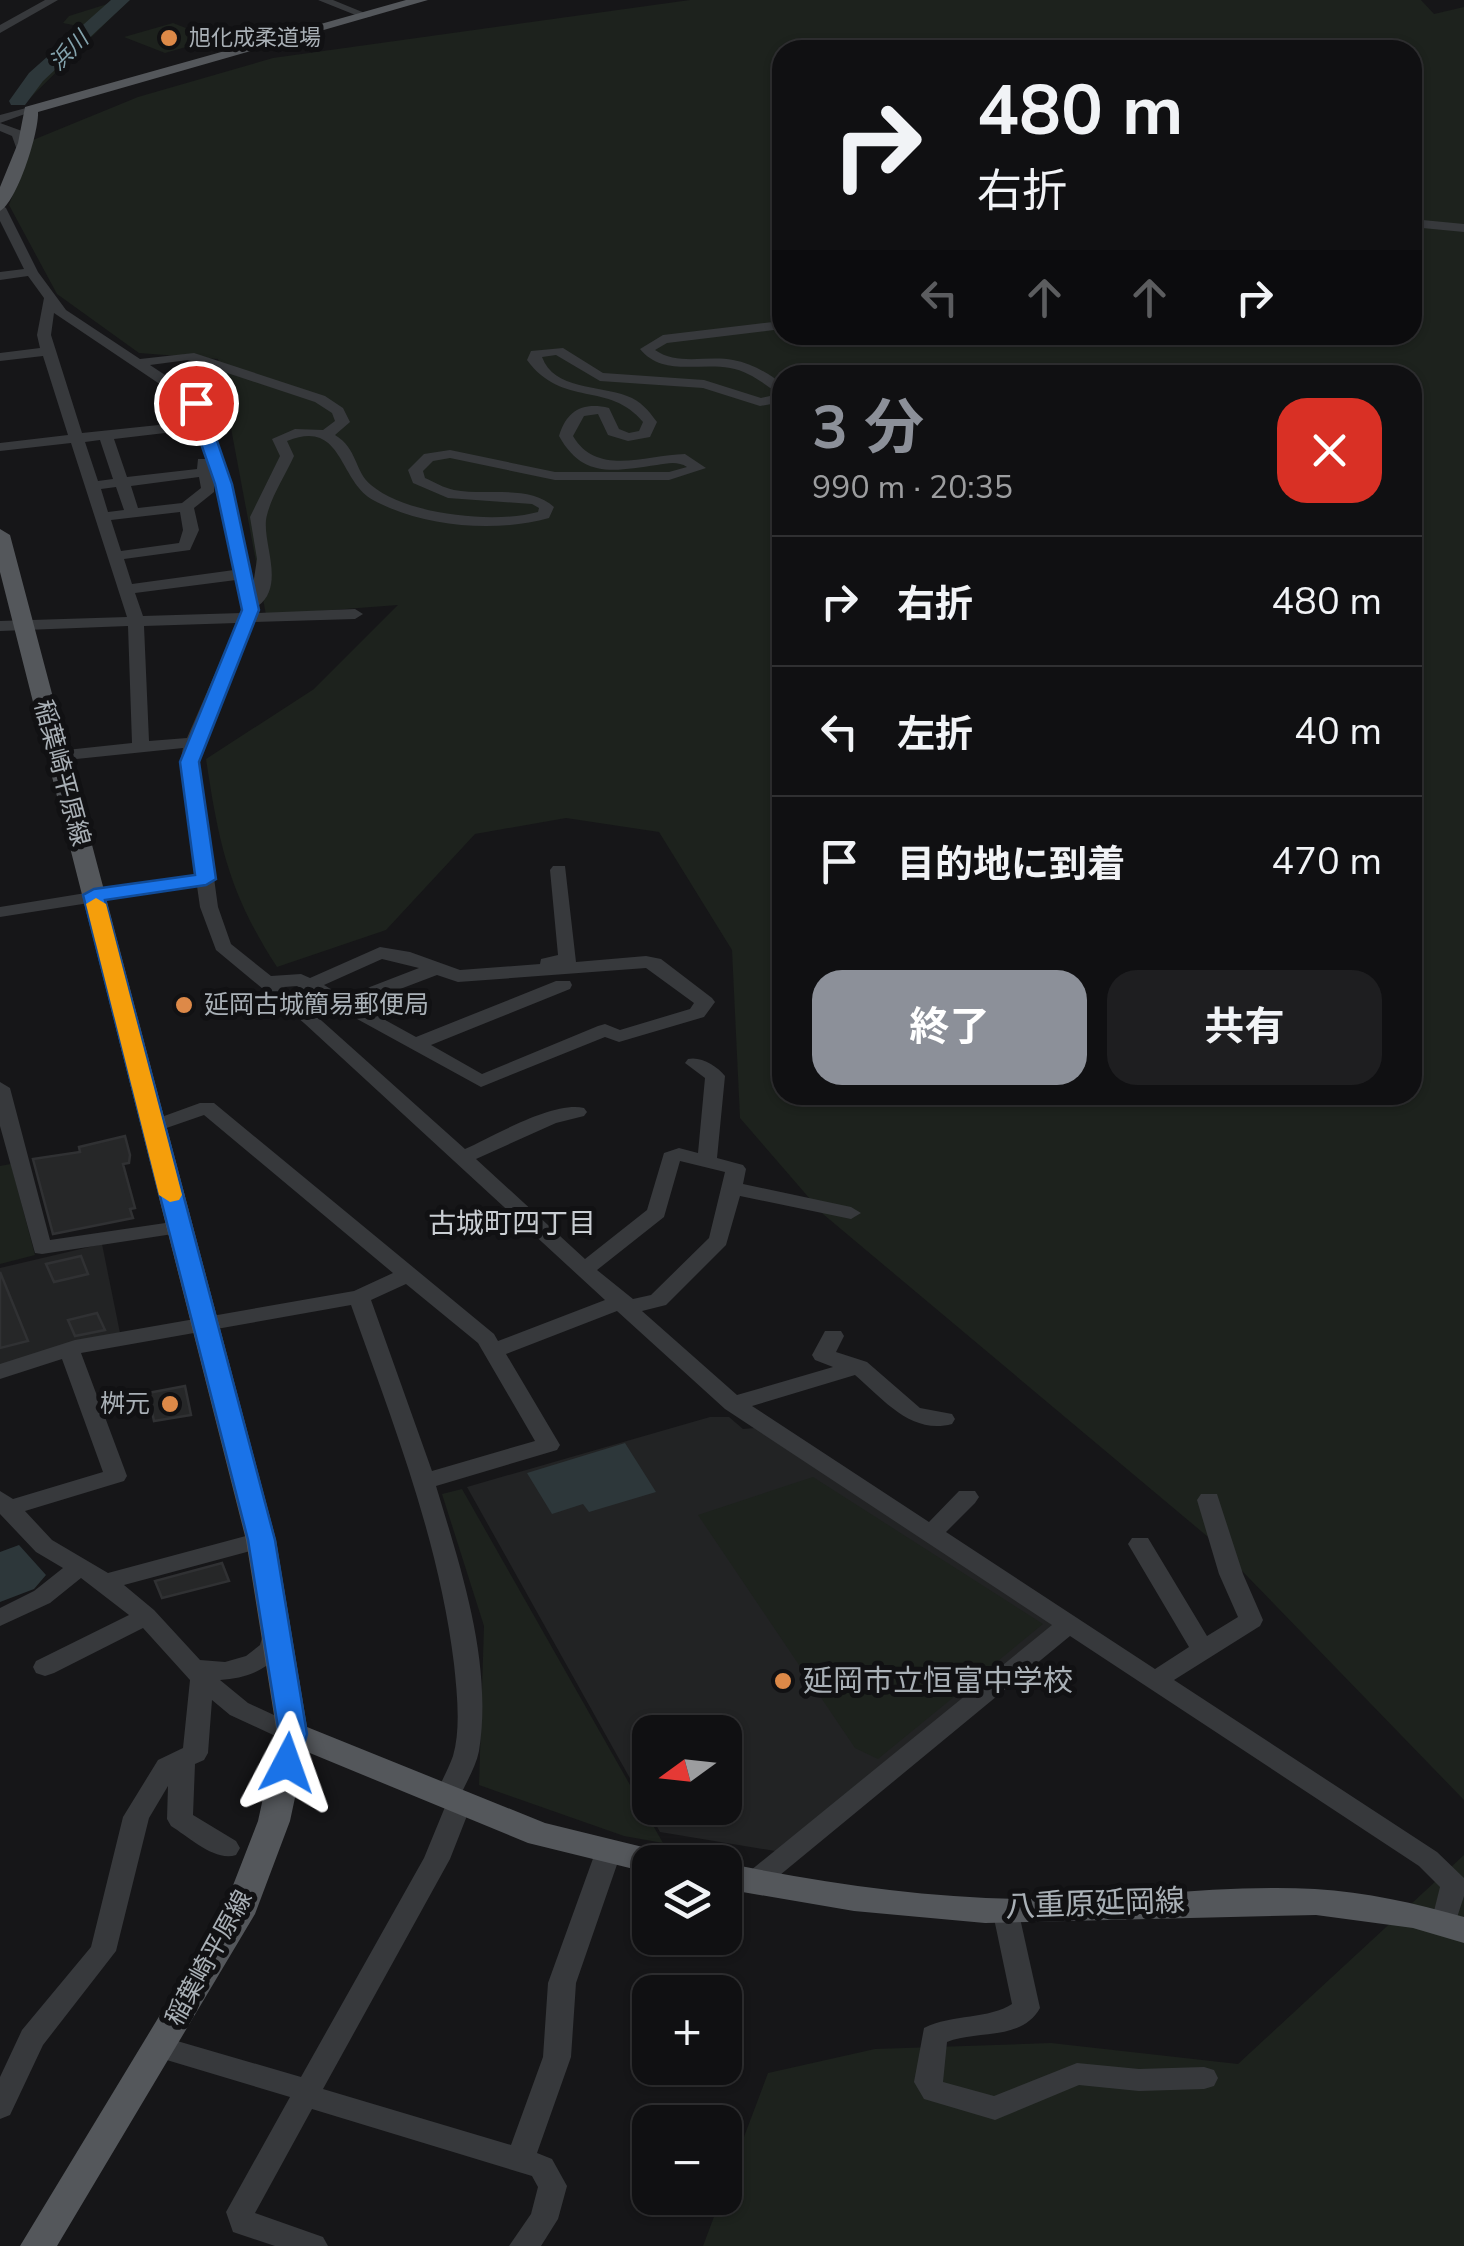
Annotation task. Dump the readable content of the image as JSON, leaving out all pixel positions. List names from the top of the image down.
{
  "streets": {
    "main road": ["稲葉崎平原線", "八重原延岡線"]
  },
  "districts": ["古城町四丁目"],
  "water": ["浜川"],
  "places": [
    "旭化成柔道場",
    "延岡古城簡易郵便局",
    "桝元",
    "延岡市立恒富中学校"
  ],
  "north": "left",
  "page": {
    "turn": ["480 m", "右折"],
    "heading": ["3 分", "990 m · 20:35"],
    "list": [
      {
        "name": "右折",
        "value": "480 m"
      },
      {
        "name": "左折",
        "value": "40 m"
      },
      {
        "name": "目的地に到着",
        "value": "470 m"
      }
    ],
    "buttons": ["終了", "共有"],
    "map_buttons": ["+", "−"]
  }
}
